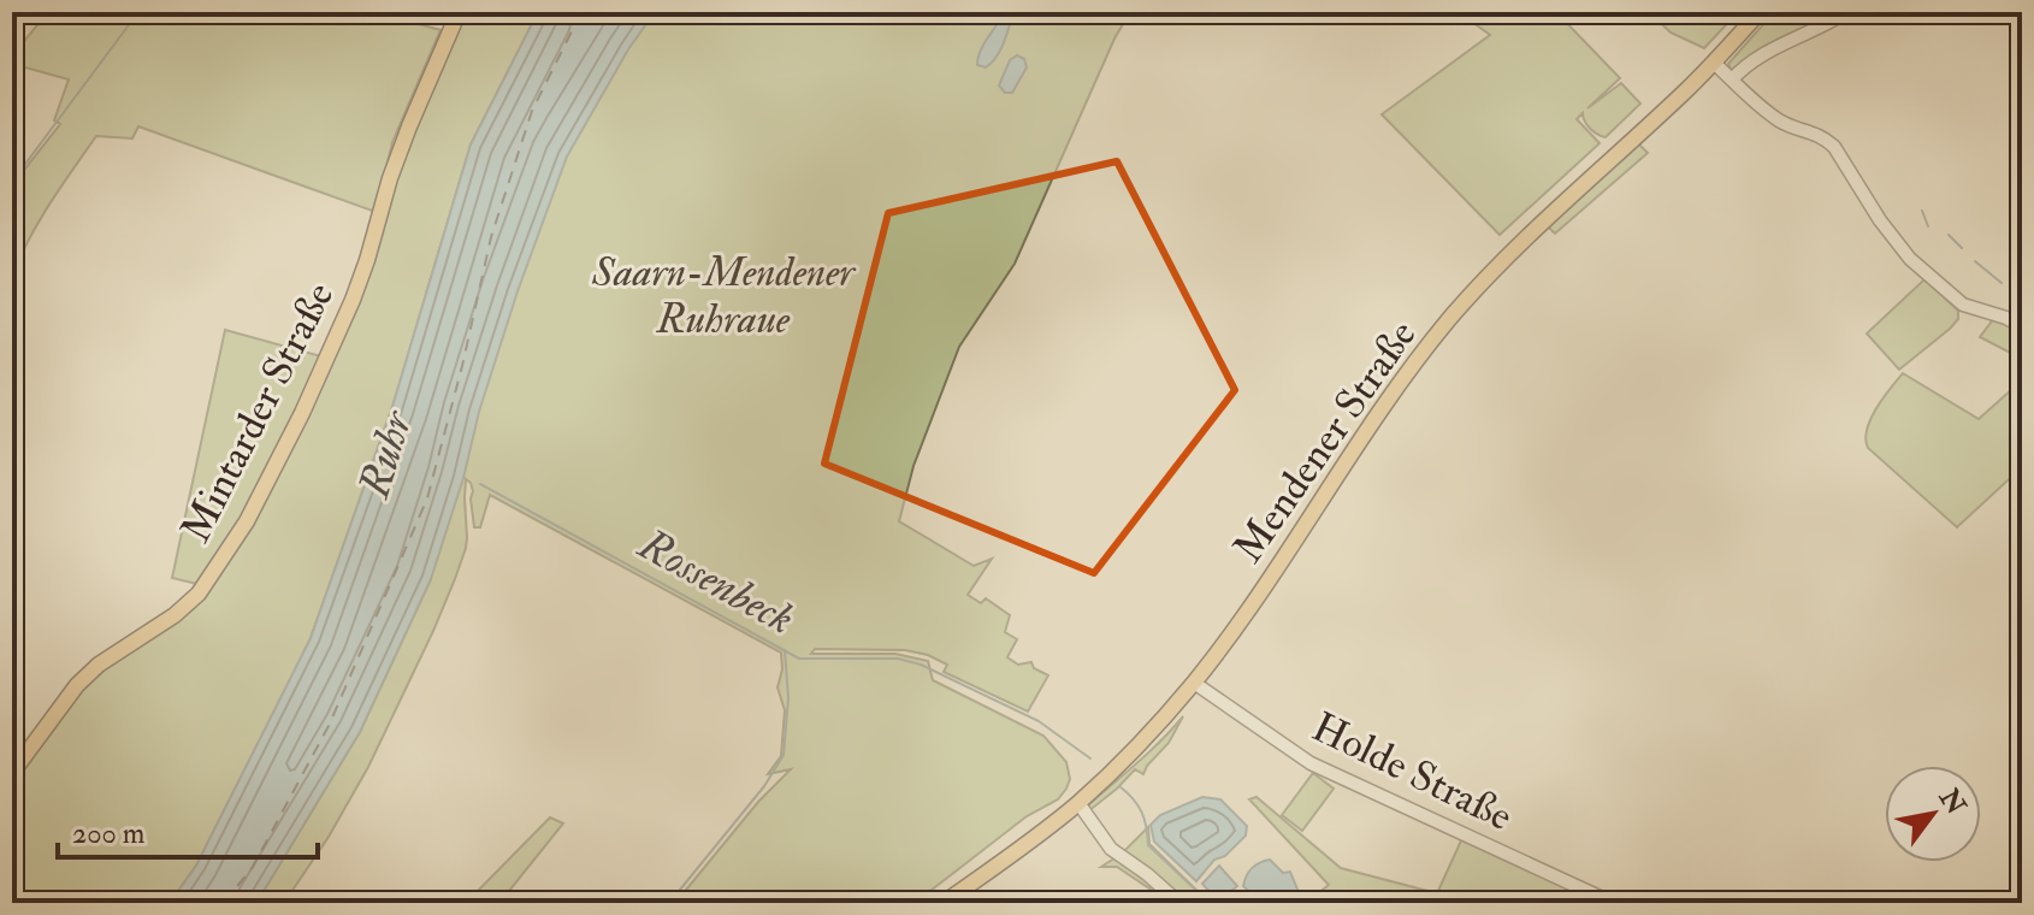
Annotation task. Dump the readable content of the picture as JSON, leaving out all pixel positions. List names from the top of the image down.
{
  "streets": {
    "main road": ["Mintarder Straße", "Mendener Straße"],
    "street": ["Holde Straße"]
  },
  "crossings": [
    ["Mendener Straße", "Holde Straße"]
  ],
  "water": ["Ruhr", "Rossenbeck"],
  "parks": ["Saarn-Mendener Ruhraue"],
  "scale_bar": "200 m",
  "north": "top right"
}
